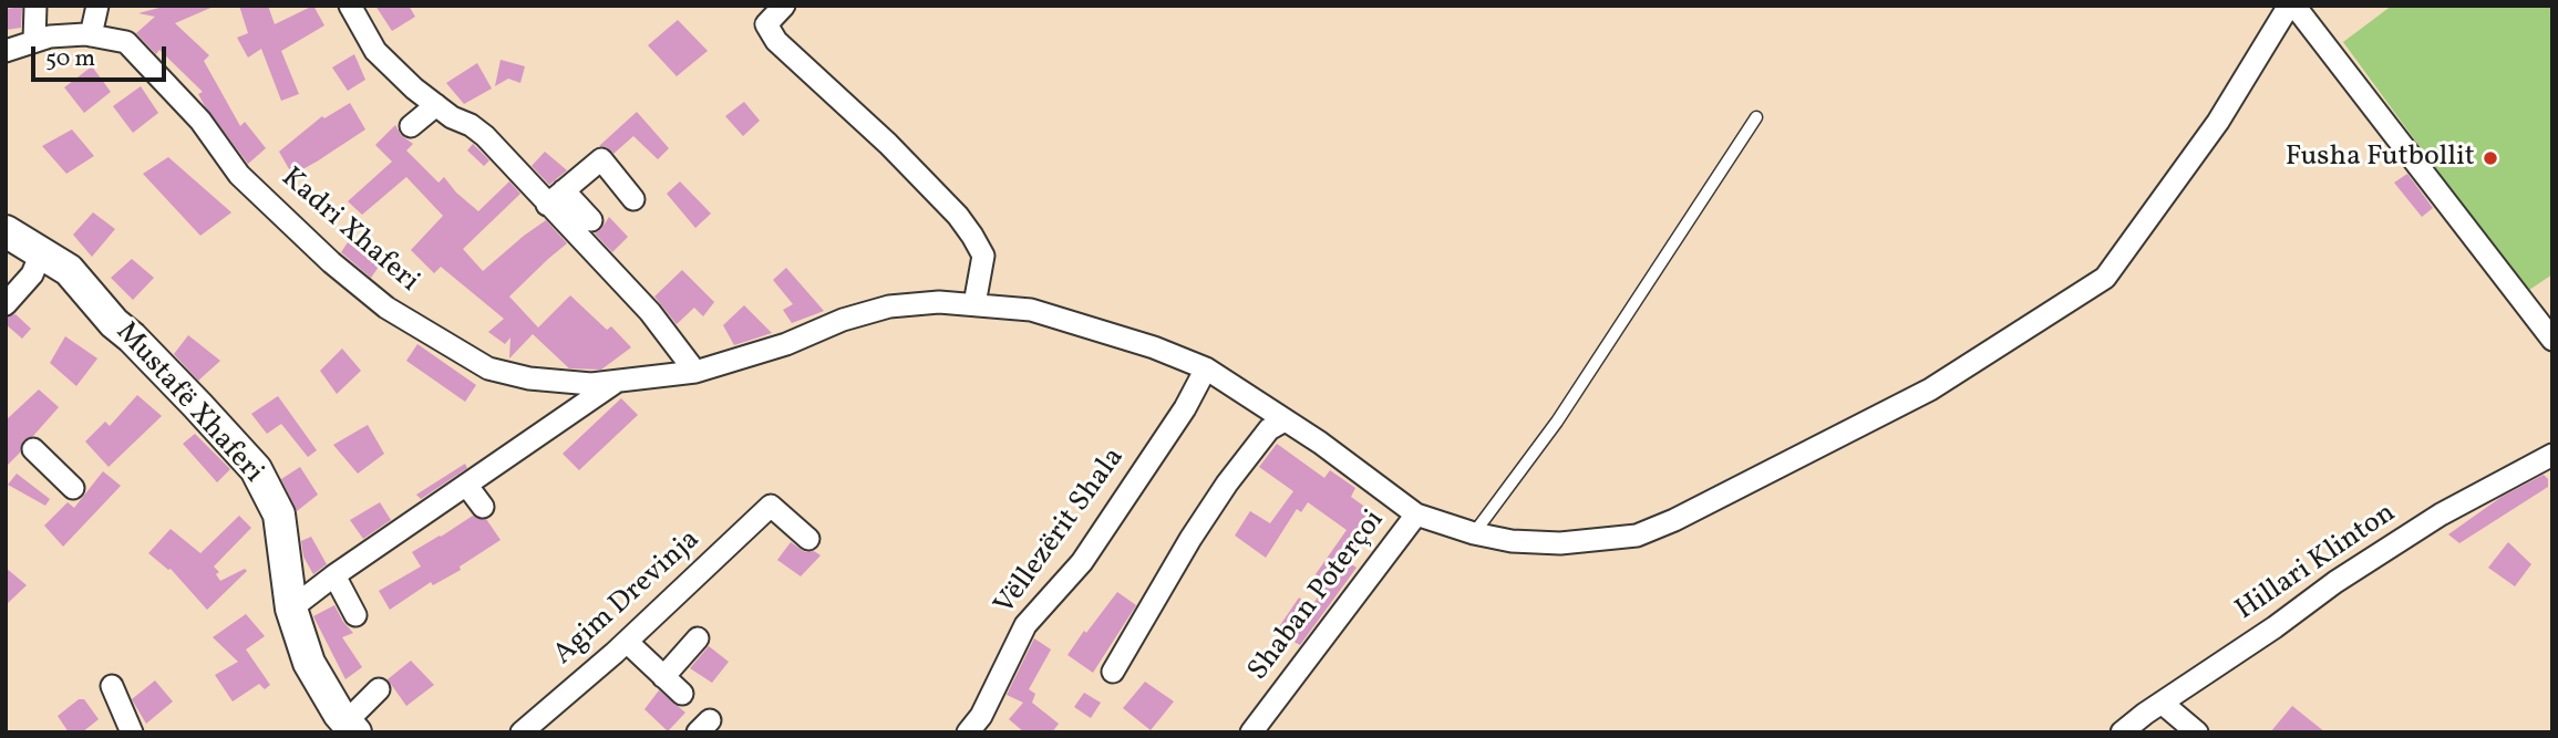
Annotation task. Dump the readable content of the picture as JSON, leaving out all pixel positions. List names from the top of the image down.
{
  "streets": {
    "street": [
      "Kadri Xhaferi",
      "Mustafë Xhaferi",
      "Vëllezërit Shala",
      "Hillari Klinton",
      "Shaban Poterçoi",
      "Agim Drevinja"
    ]
  },
  "crossings": [
    ["Kadri Xhaferi", "Shaban Poterçoi"],
    ["Vëllezërit Shala", "Shaban Poterçoi"]
  ],
  "places": ["Fusha Futbollit"],
  "scale_bar": "50 m"
}
